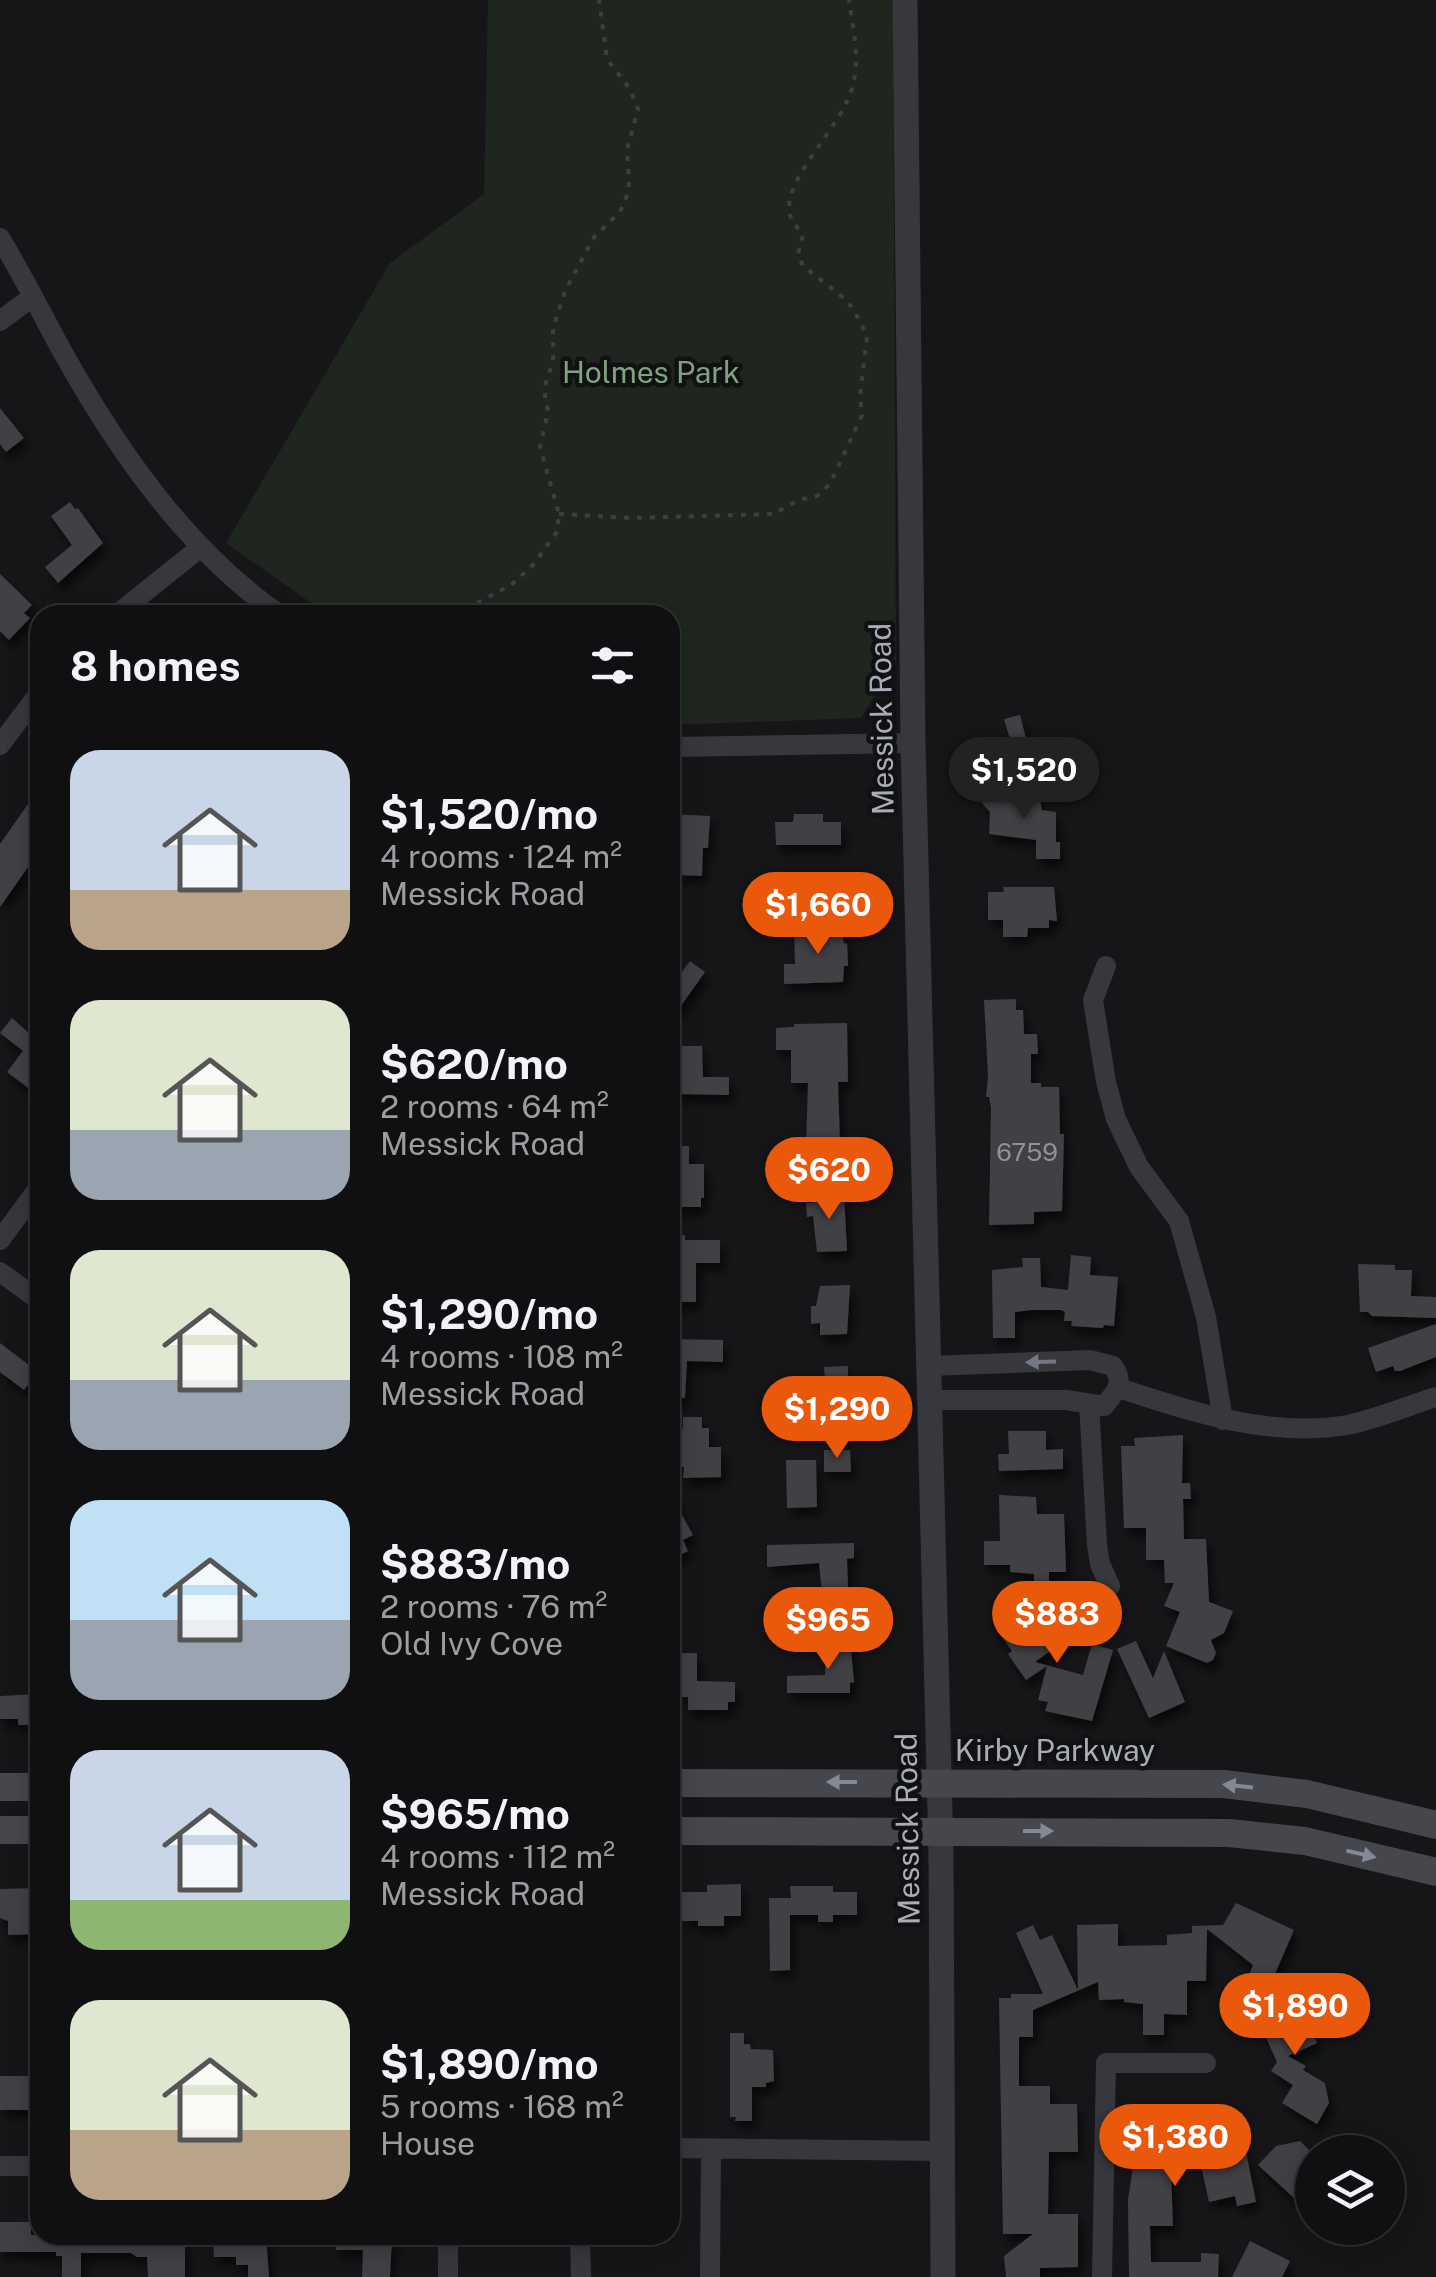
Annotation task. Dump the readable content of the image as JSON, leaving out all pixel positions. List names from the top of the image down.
{
  "streets": {
    "main road": ["Kirby Parkway"],
    "street": ["Messick Road"]
  },
  "crossings": [
    ["Messick Road", "Kirby Parkway"]
  ],
  "parks": ["Holmes Park"],
  "house_numbers": ["6759"],
  "page": {
    "heading": "8 homes",
    "list": [
      {
        "name": "$1,520/mo",
        "note": "4 rooms · 124 m² · Messick Road"
      },
      {
        "name": "$620/mo",
        "note": "2 rooms · 64 m² · Messick Road"
      },
      {
        "name": "$1,290/mo",
        "note": "4 rooms · 108 m² · Messick Road"
      },
      {
        "name": "$883/mo",
        "note": "2 rooms · 76 m² · Old Ivy Cove"
      },
      {
        "name": "$965/mo",
        "note": "4 rooms · 112 m² · Messick Road"
      },
      {
        "name": "$1,890/mo",
        "note": "5 rooms · 168 m² · House"
      }
    ],
    "price": [
      "$1,520",
      "$1,660",
      "$620",
      "$1,290",
      "$883",
      "$965",
      "$1,890",
      "$1,380"
    ]
  }
}
